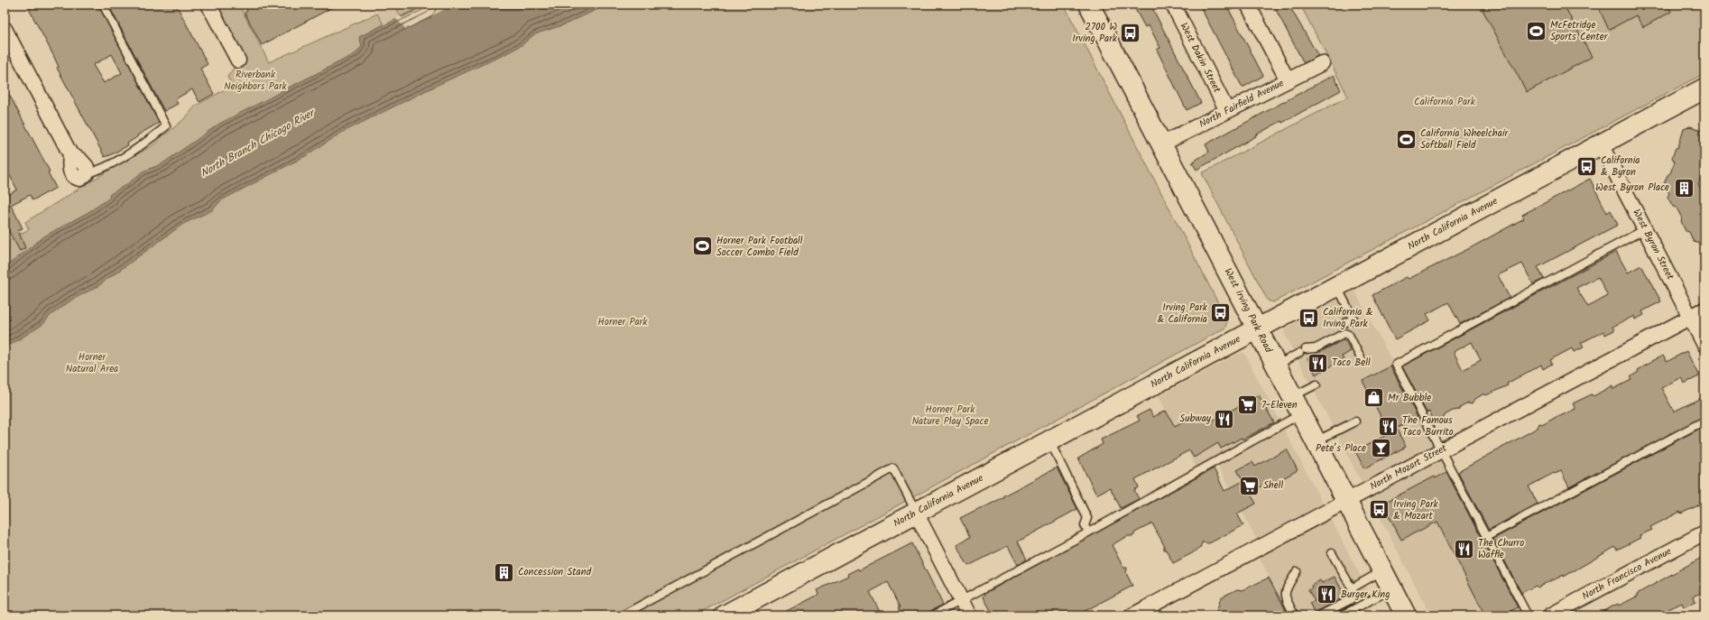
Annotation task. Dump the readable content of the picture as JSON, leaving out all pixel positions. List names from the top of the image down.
{
  "streets": {
    "street": [
      "West Dakin Street",
      "North Fairfield Avenue",
      "North California Avenue",
      "West Byron Street",
      "West Irving Park Road",
      "North Mozart Street",
      "North Francisco Avenue"
    ]
  },
  "crossings": [
    ["West Dakin Street", "North Fairfield Avenue"],
    ["North Fairfield Avenue", "West Irving Park Road"],
    ["North California Avenue", "West Byron Street"],
    ["North California Avenue", "West Irving Park Road"],
    ["West Byron Street", "North Mozart Street"],
    ["West Irving Park Road", "North Mozart Street"]
  ],
  "water": ["North Branch Chicago River"],
  "parks": [
    "Riverbank Neighbors Park",
    "California Park",
    "Horner Park",
    "Horner Natural Area",
    "Horner Park Nature Play Space"
  ],
  "places": {
    "sports": ["McFetridge Sports Center", "California Wheelchair Softball Field", "Horner Park Football Soccer Combo Field"],
    "bus stop": [
      "2700 W Irving Park",
      "California & Byron",
      "Irving Park & California",
      "California & Irving Park",
      "Irving Park & Mozart"
    ],
    "building": ["West Byron Place", "Concession Stand"],
    "restaurant": [
      "Taco Bell",
      "Subway",
      "The Famous Taco Burrito",
      "The Churro Waffle",
      "Burger King"
    ],
    "shop": ["Mr Bubble"],
    "supermarket": ["7-Eleven", "Shell"],
    "bar": ["Pete’s Place"]
  }
}
